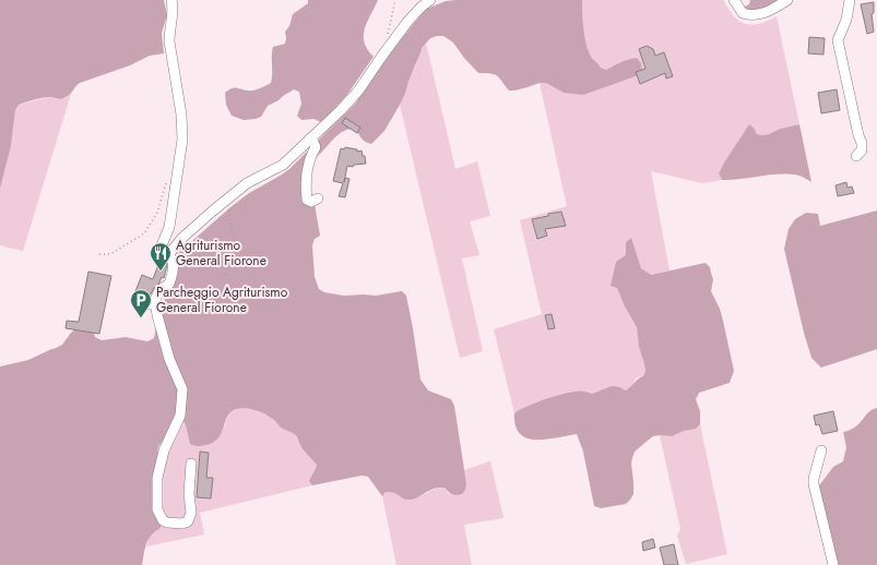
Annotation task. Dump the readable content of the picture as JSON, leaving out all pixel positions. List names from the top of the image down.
{
  "places": {
    "restaurant": ["Agriturismo General Fiorone"],
    "parking": ["Parcheggio Agriturismo General Fiorone"]
  }
}
